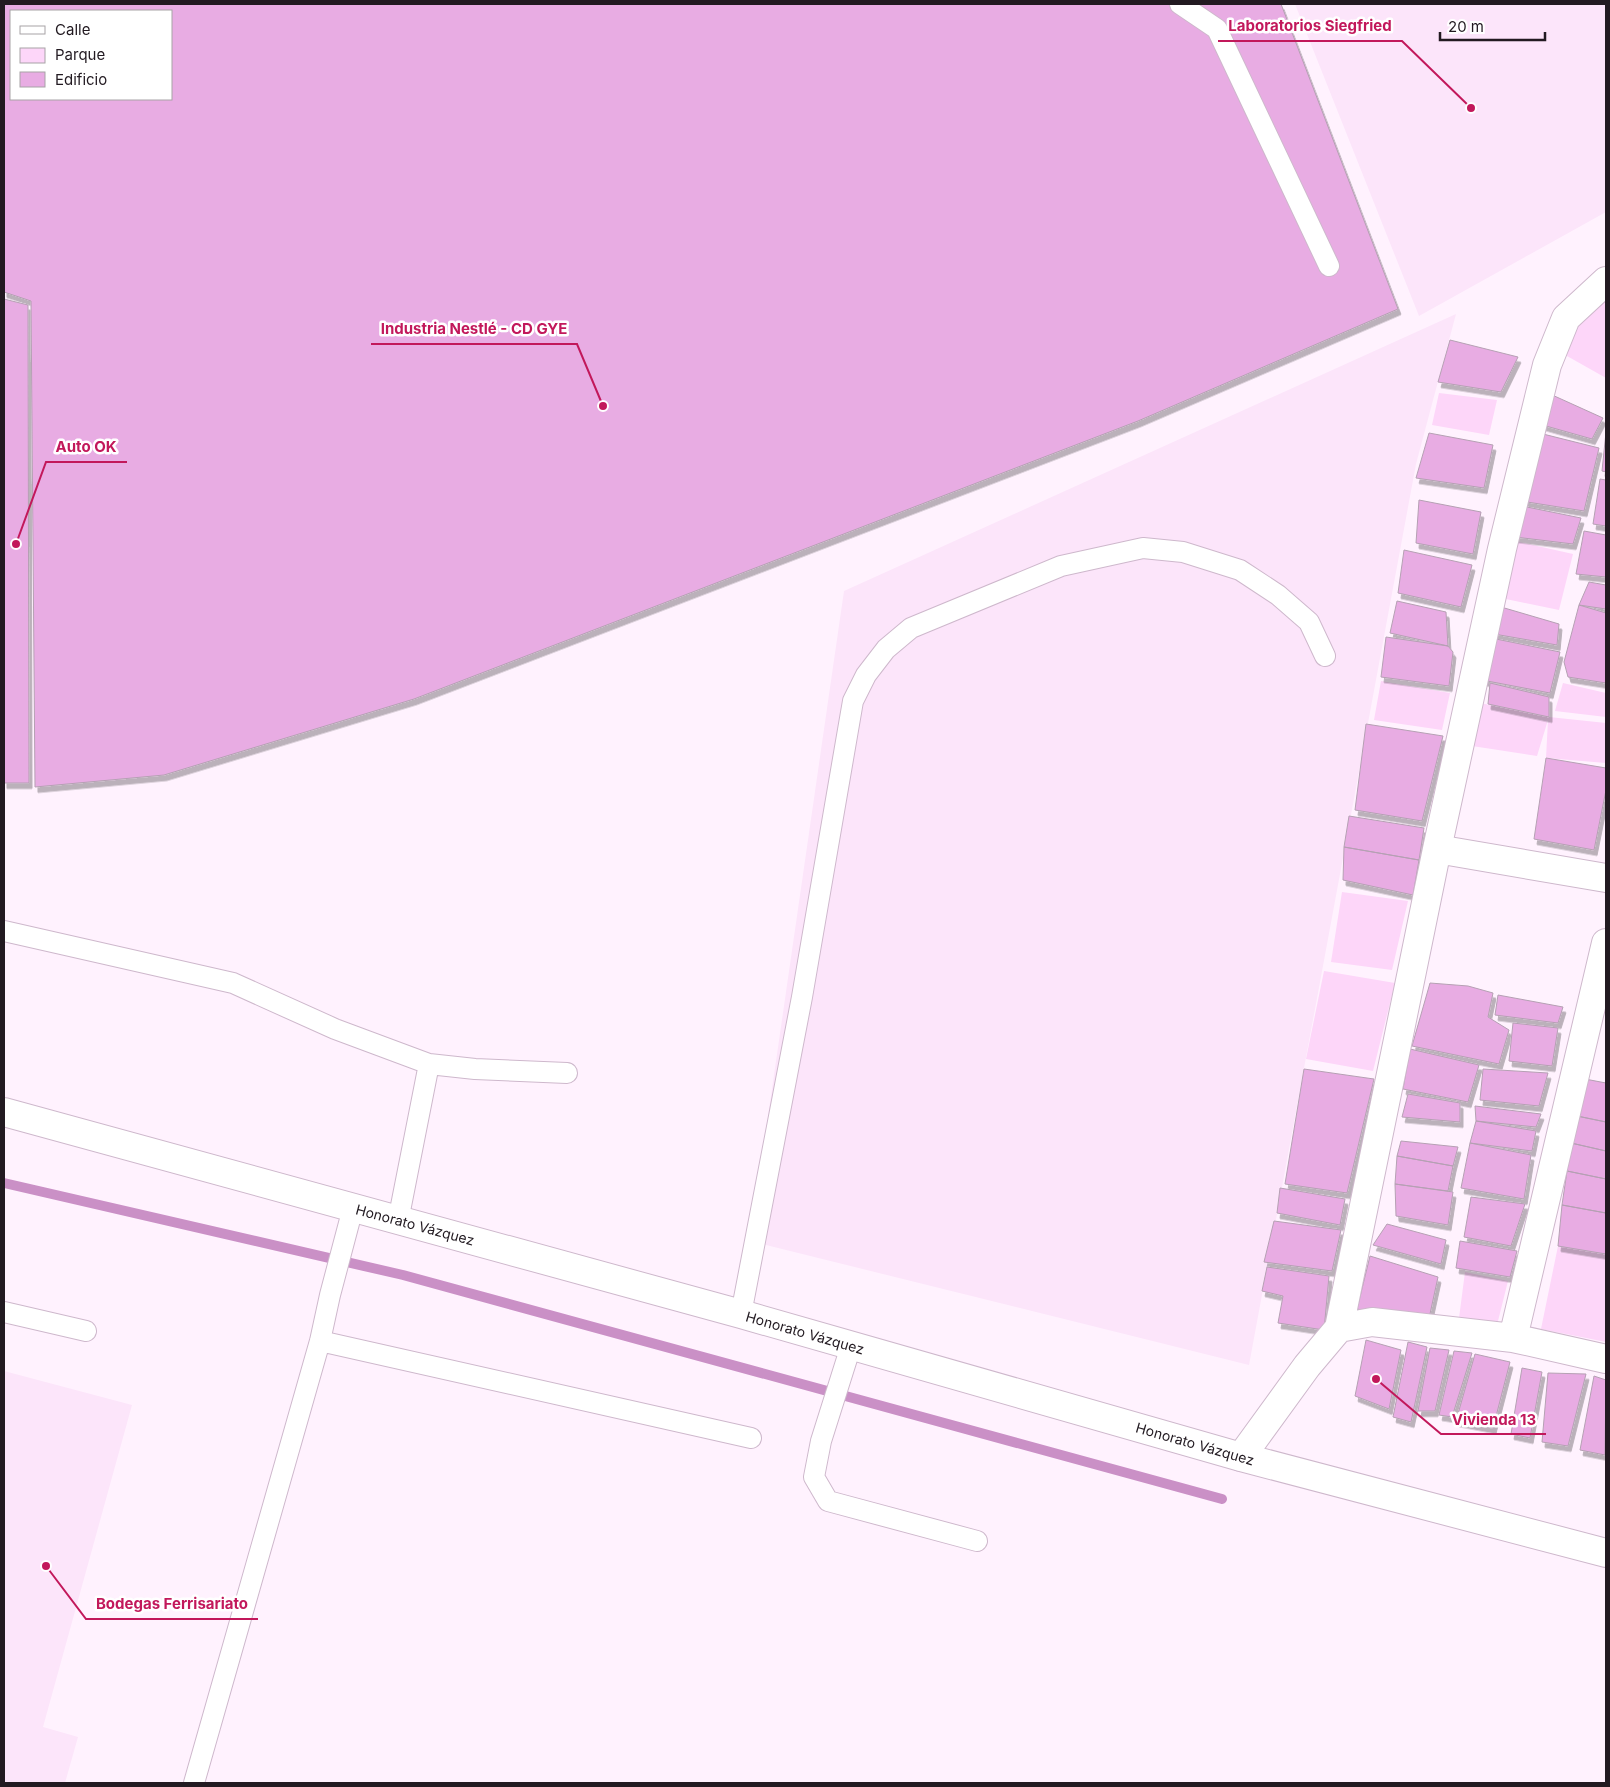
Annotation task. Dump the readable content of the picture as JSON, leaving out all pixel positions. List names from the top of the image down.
{
  "streets": {
    "street": ["Honorato Vázquez"]
  },
  "places": [
    "Laboratorios Siegfried",
    "Industria Nestlé - CD GYE",
    "Auto OK",
    "Vivienda 13",
    "Bodegas Ferrisariato"
  ],
  "legend": ["Calle", "Parque", "Edificio"],
  "scale_bar": "20 m"
}
